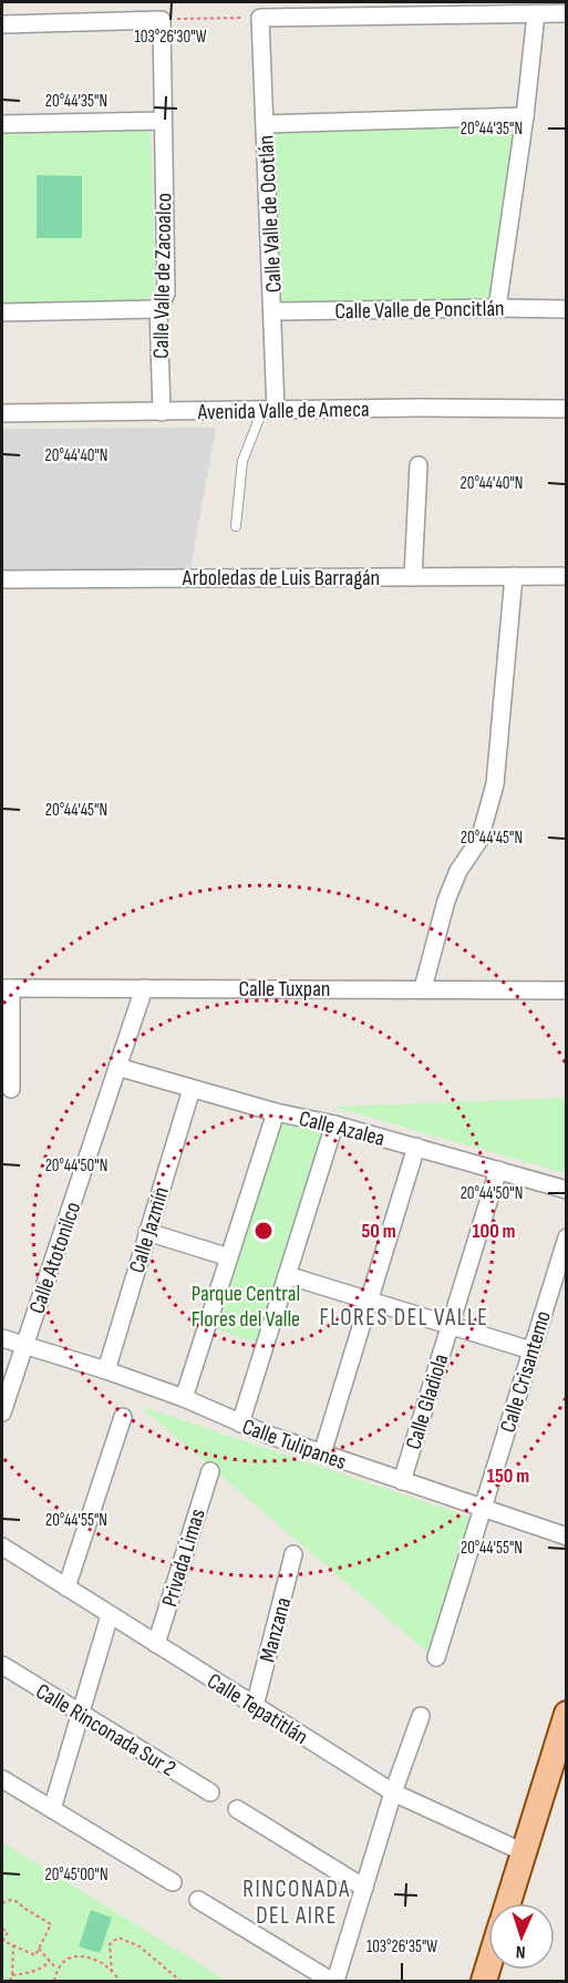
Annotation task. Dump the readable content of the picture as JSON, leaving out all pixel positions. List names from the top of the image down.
{
  "streets": {
    "street": [
      "Calle Valle de Ocotlán",
      "Calle Valle de Zacoalco",
      "Calle Valle de Poncitlán",
      "Avenida Valle de Ameca",
      "Arboledas de Luis Barragán",
      "Calle Tuxpan",
      "Calle Azalea",
      "Calle Jazmín",
      "Calle Atotonilco",
      "Calle Crisantemo",
      "Calle Gladiola",
      "Calle Tulipanes",
      "Privada Limas",
      "Manzana",
      "Calle Tepatitlán",
      "Calle Rinconada Sur 2"
    ]
  },
  "crossings": [
    ["Calle Valle de Ocotlán", "Calle Valle de Poncitlán"],
    ["Calle Valle de Ocotlán", "Avenida Valle de Ameca"],
    ["Calle Valle de Zacoalco", "Avenida Valle de Ameca"],
    ["Calle Tuxpan", "Calle Atotonilco"],
    ["Calle Azalea", "Calle Jazmín"],
    ["Calle Azalea", "Calle Atotonilco"],
    ["Calle Azalea", "Calle Gladiola"],
    ["Calle Jazmín", "Calle Tulipanes"],
    ["Calle Atotonilco", "Calle Tulipanes"],
    ["Calle Crisantemo", "Calle Tulipanes"],
    ["Calle Gladiola", "Calle Tulipanes"],
    ["Privada Limas", "Calle Tepatitlán"],
    ["Manzana", "Calle Tepatitlán"]
  ],
  "districts": ["FLORES DEL VALLE", "RINCONADA DEL AIRE"],
  "parks": ["Parque Central Flores del Valle"],
  "north": "bottom",
  "coordinates": [
    "103°26'30\"W",
    "20°44'35\"N",
    "20°44'40\"N",
    "20°44'45\"N",
    "20°44'50\"N",
    "20°44'55\"N",
    "20°45'00\"N",
    "103°26'35\"W"
  ],
  "rings": ["50 m", "100 m", "150 m"]
}
